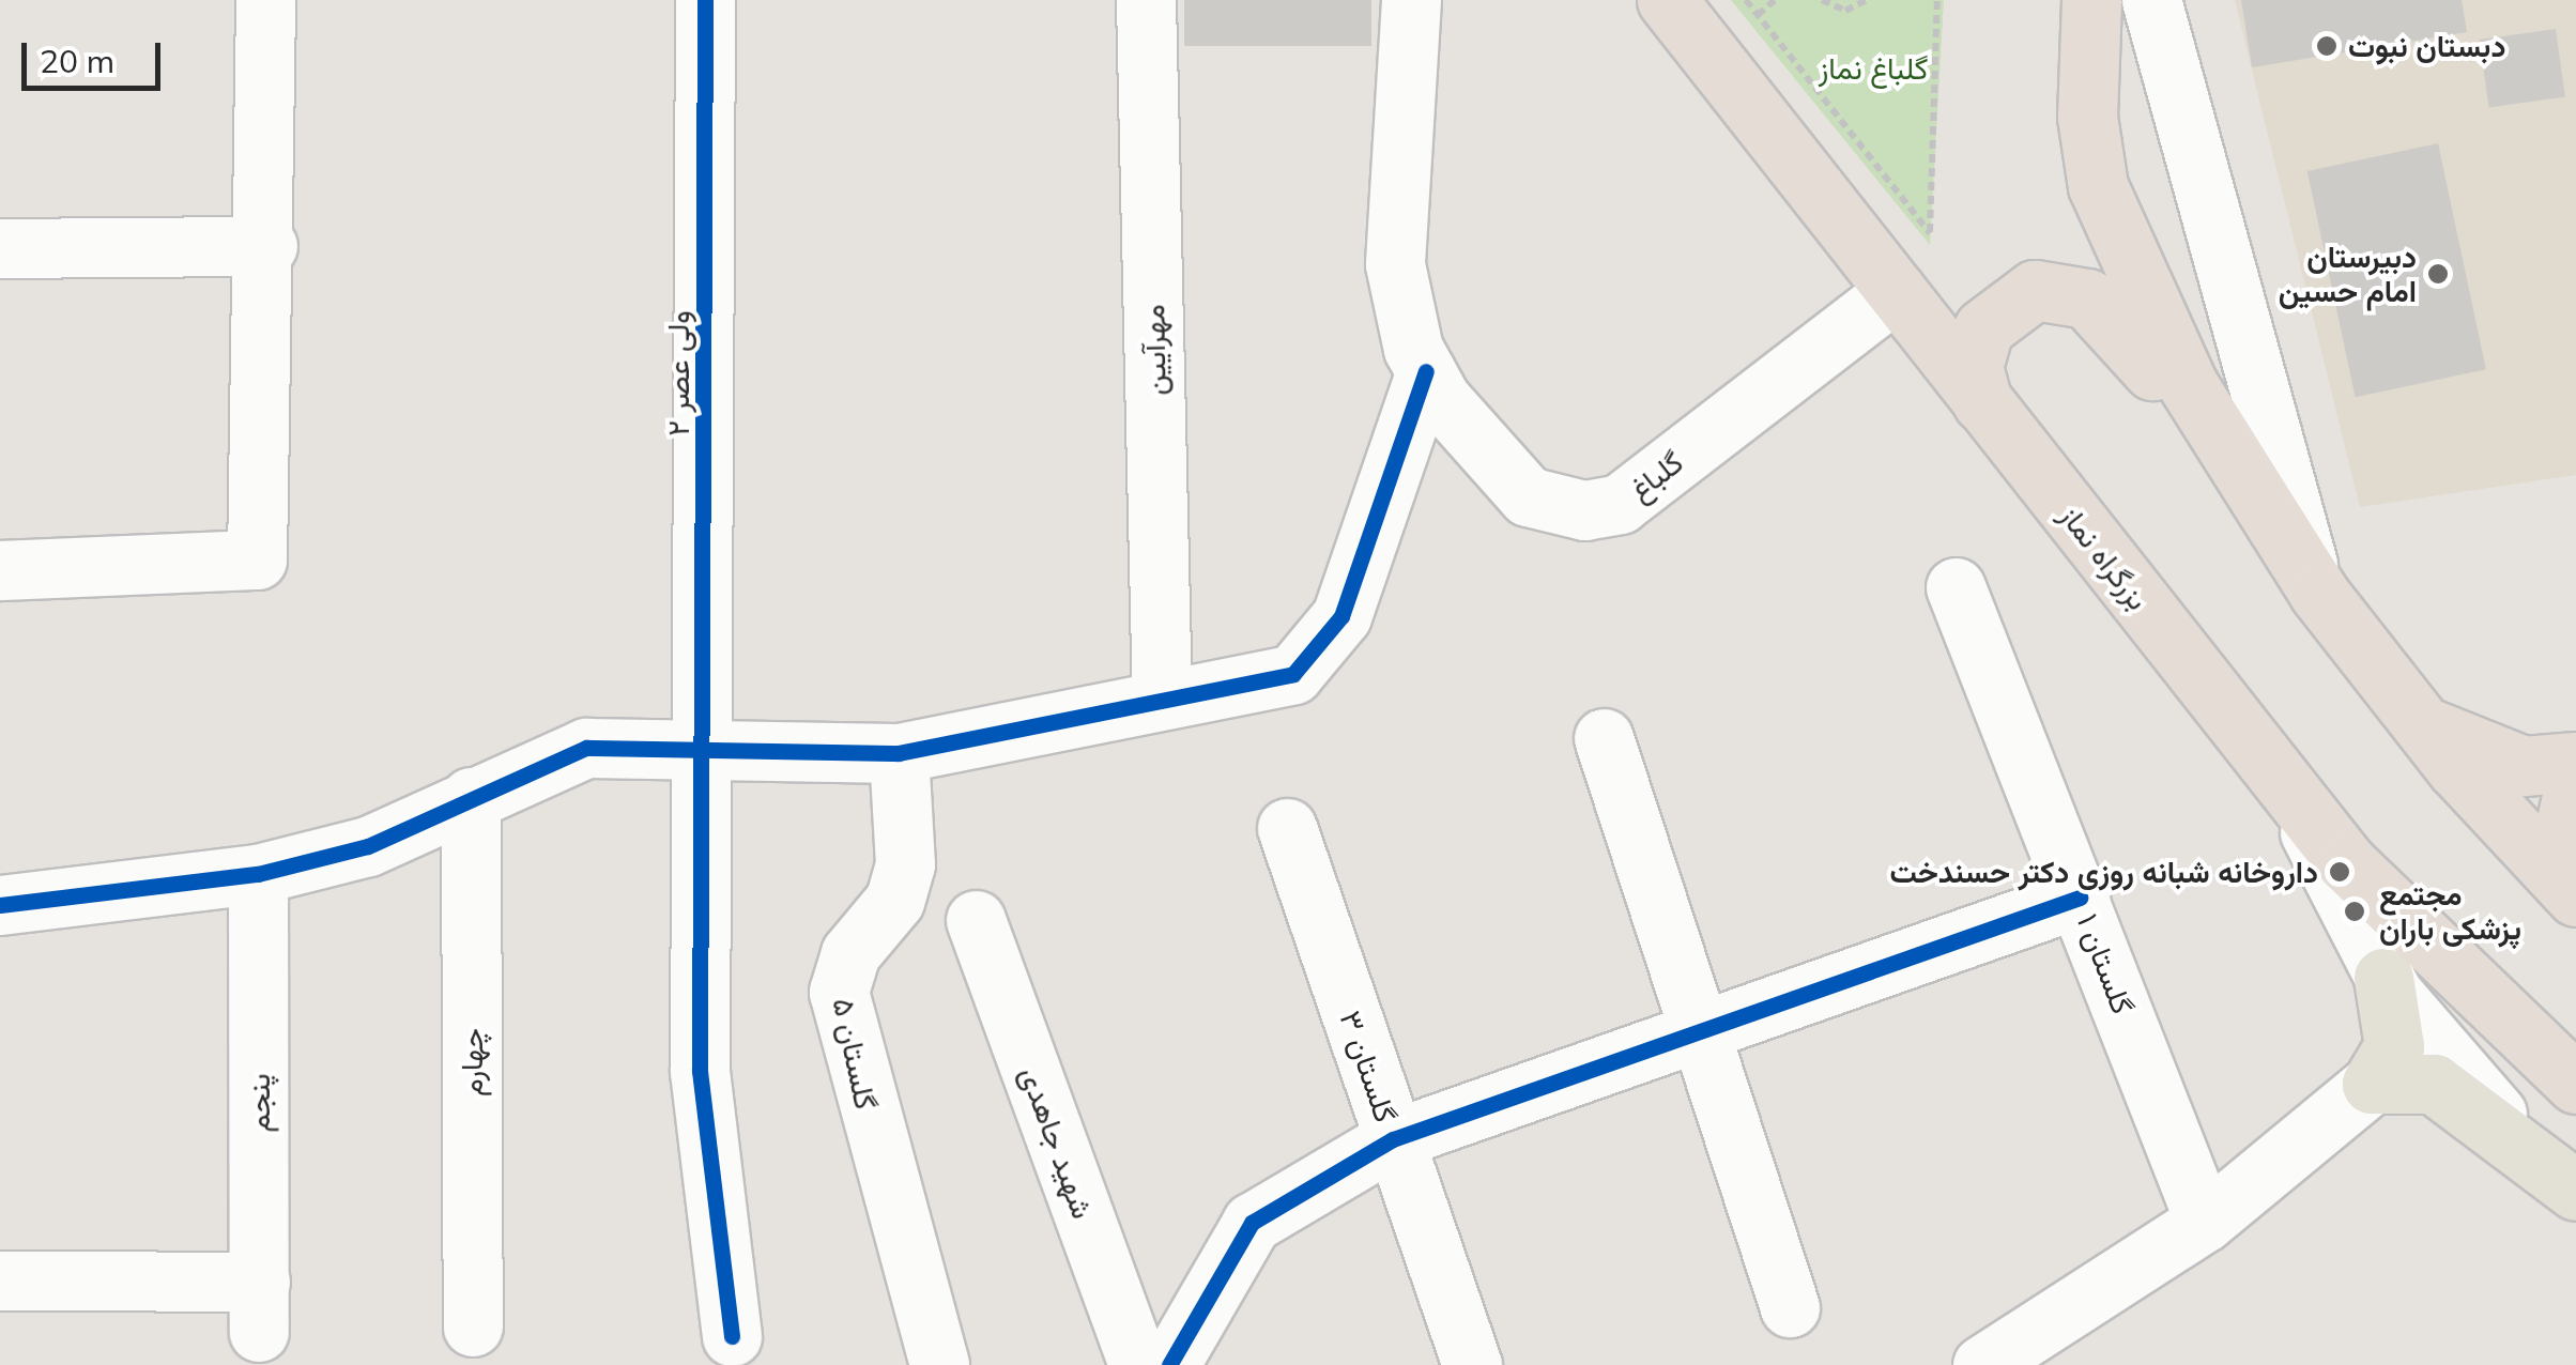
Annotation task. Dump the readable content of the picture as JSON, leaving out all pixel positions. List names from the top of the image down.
{
  "streets": {
    "highway": ["بزرگراه نماز"],
    "street": [
      "مهرآیین",
      "ولی عصر ۲",
      "گلباغ",
      "گلستان ۱",
      "گلستان ۵",
      "چهارم",
      "گلستان ۳",
      "پنجم",
      "شهید جاهدی"
    ]
  },
  "crossings": [
    ["گلباغ", "بزرگراه نماز"]
  ],
  "parks": ["گلباغ نماز"],
  "places": [
    "دبستان نبوت",
    "دبیرستان امام حسین",
    "داروخانه شبانه روزی دکتر حسندخت",
    "مجتمع پزشکی باران"
  ],
  "scale_bar": "20 m"
}
